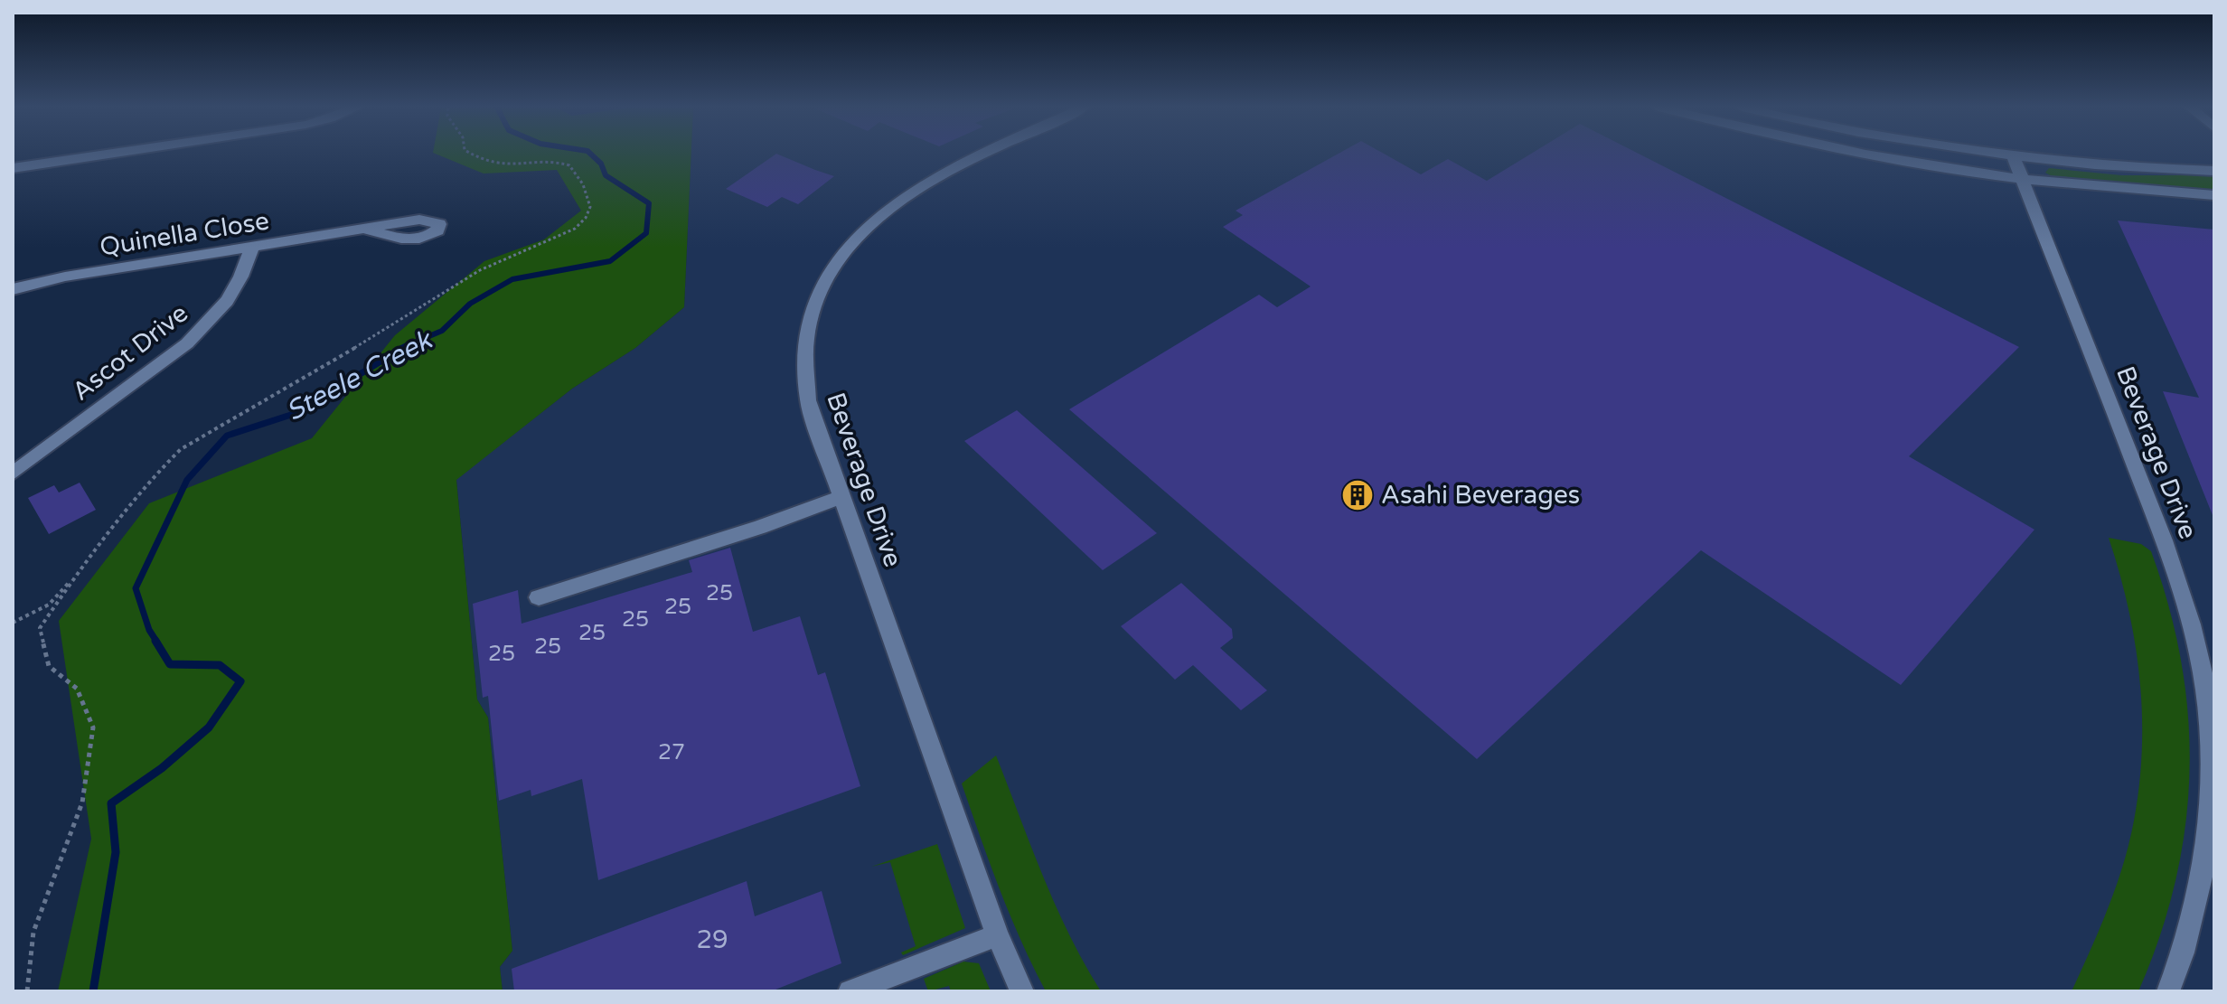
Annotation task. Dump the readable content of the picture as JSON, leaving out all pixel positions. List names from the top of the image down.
{
  "streets": {
    "street": ["Quinella Close", "Ascot Drive", "Beverage Drive"]
  },
  "crossings": [
    ["Quinella Close", "Ascot Drive"]
  ],
  "water": ["Steele Creek"],
  "places": {
    "building": ["Asahi Beverages"]
  },
  "house_numbers": [
    "25",
    "25",
    "25",
    "25",
    "25",
    "25",
    "27",
    "29"
  ]
}
